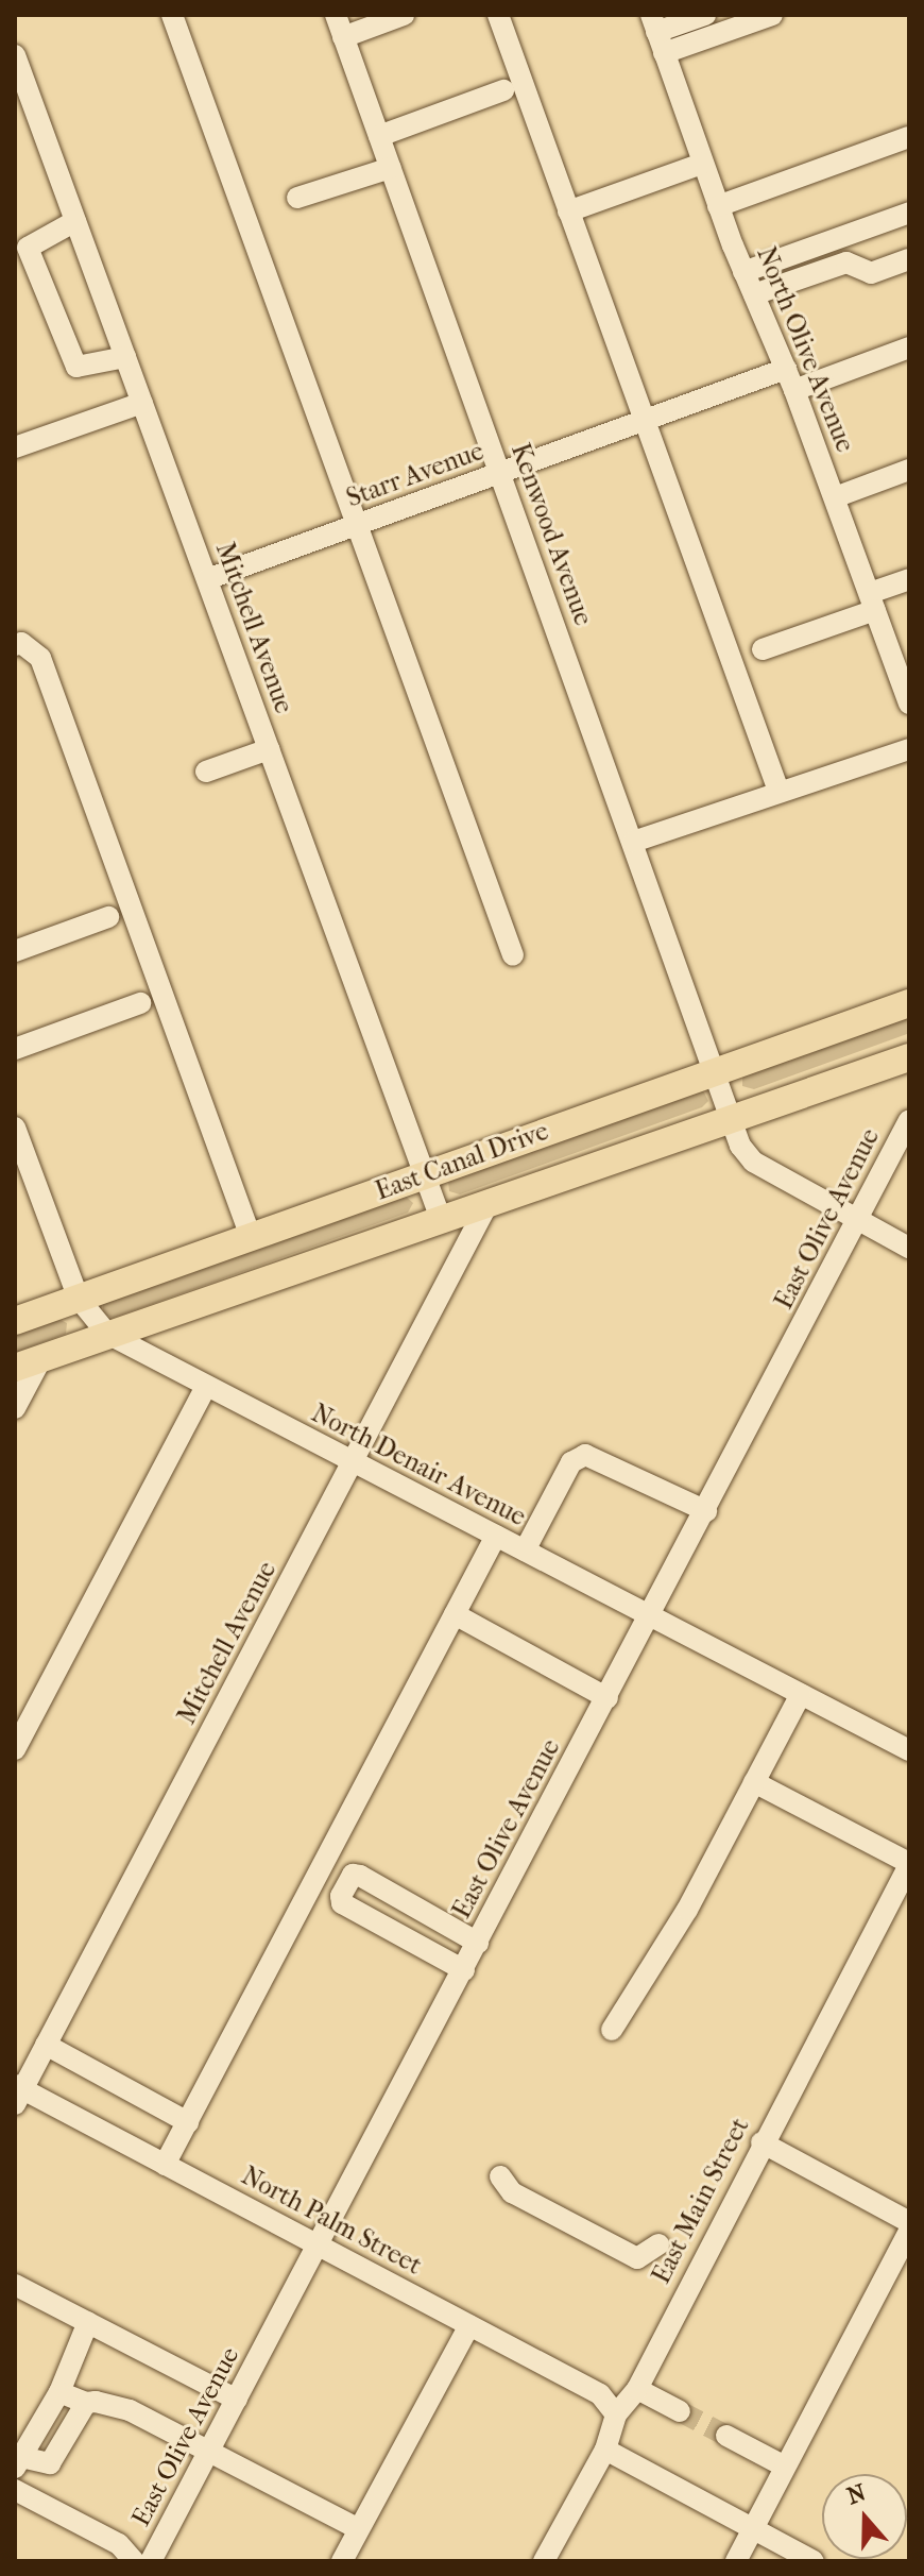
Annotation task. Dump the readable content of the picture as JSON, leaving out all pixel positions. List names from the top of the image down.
{
  "streets": {
    "main road": ["East Canal Drive"],
    "street": [
      "North Olive Avenue",
      "Starr Avenue",
      "Kenwood Avenue",
      "Mitchell Avenue",
      "East Olive Avenue",
      "North Denair Avenue",
      "East Main Street",
      "North Palm Street"
    ]
  },
  "crossings": [
    ["North Olive Avenue", "Starr Avenue"],
    ["Starr Avenue", "Kenwood Avenue"],
    ["Starr Avenue", "Mitchell Avenue"],
    ["Kenwood Avenue", "East Canal Drive"],
    ["Kenwood Avenue", "East Olive Avenue"],
    ["Mitchell Avenue", "East Canal Drive"],
    ["Mitchell Avenue", "North Denair Avenue"],
    ["Mitchell Avenue", "North Palm Street"],
    ["East Canal Drive", "North Denair Avenue"],
    ["East Olive Avenue", "North Denair Avenue"],
    ["East Olive Avenue", "North Palm Street"],
    ["East Main Street", "North Palm Street"]
  ],
  "north": "top"
}
